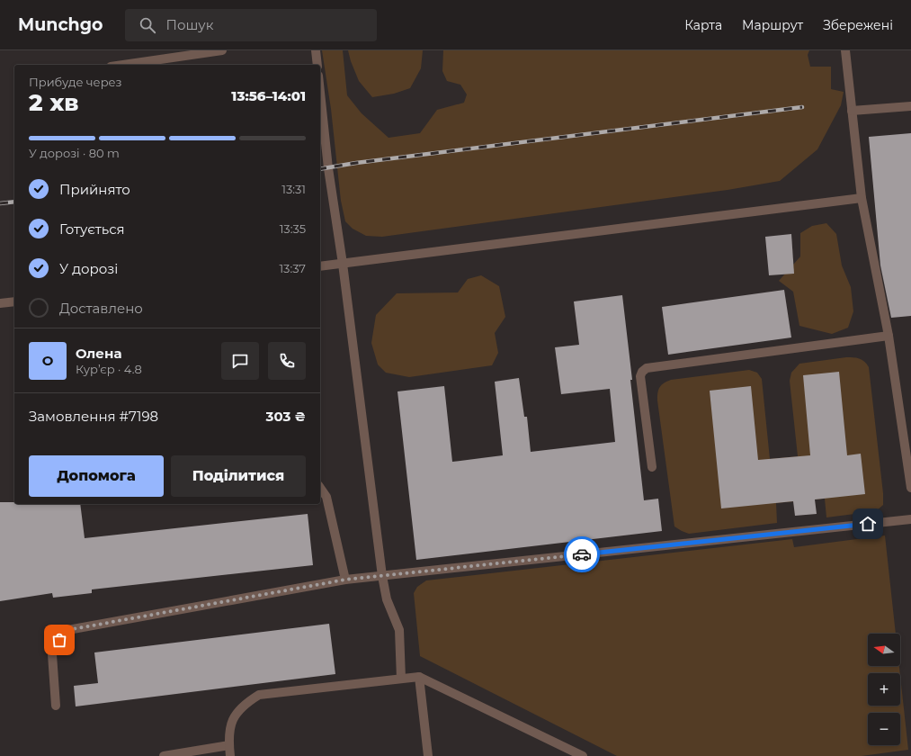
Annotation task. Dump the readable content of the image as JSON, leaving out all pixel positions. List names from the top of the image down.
{
  "north": "left",
  "page": {
    "header": "Munchgo",
    "search": "Пошук",
    "nav": ["Карта", "Маршрут", "Збережені"],
    "heading": ["2 хв", "Прибуде через", "13:56–14:01"],
    "panel": [
      "Олена",
      "Кур’єр · 4.8",
      "Замовлення #7198",
      "303 ₴"
    ],
    "bar": "У дорозі · 80 m",
    "list": [
      ["Прийнято", "13:31"],
      ["Готується", "13:35"],
      ["У дорозі", "13:37"],
      "Доставлено"
    ],
    "round": "О",
    "buttons": ["Допомога", "Поділитися"],
    "map_buttons": ["+", "−"]
  }
}
